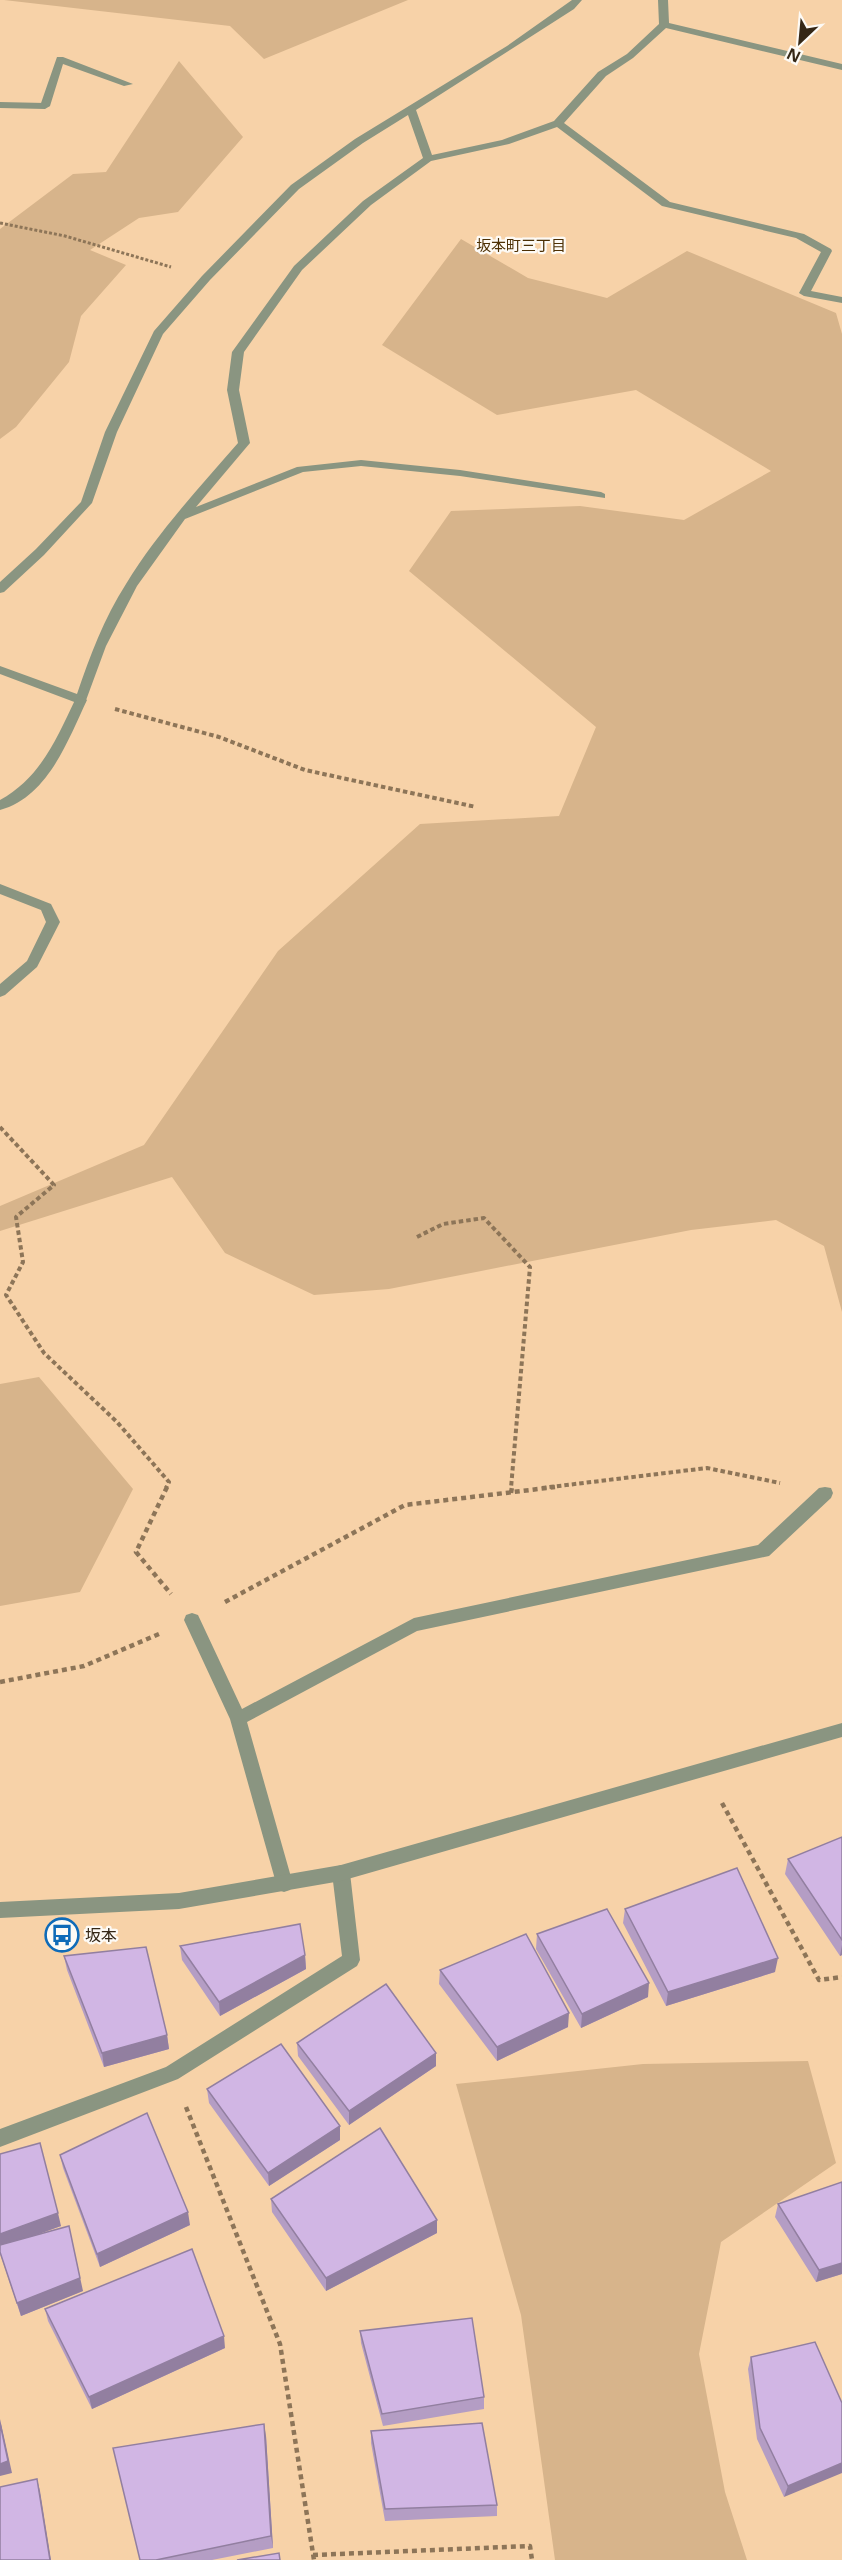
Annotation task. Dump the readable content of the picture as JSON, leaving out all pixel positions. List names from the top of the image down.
{
  "districts": ["坂本町三丁目"],
  "places": {
    "bus stop": ["坂本"]
  },
  "north": "bottom left"
}
